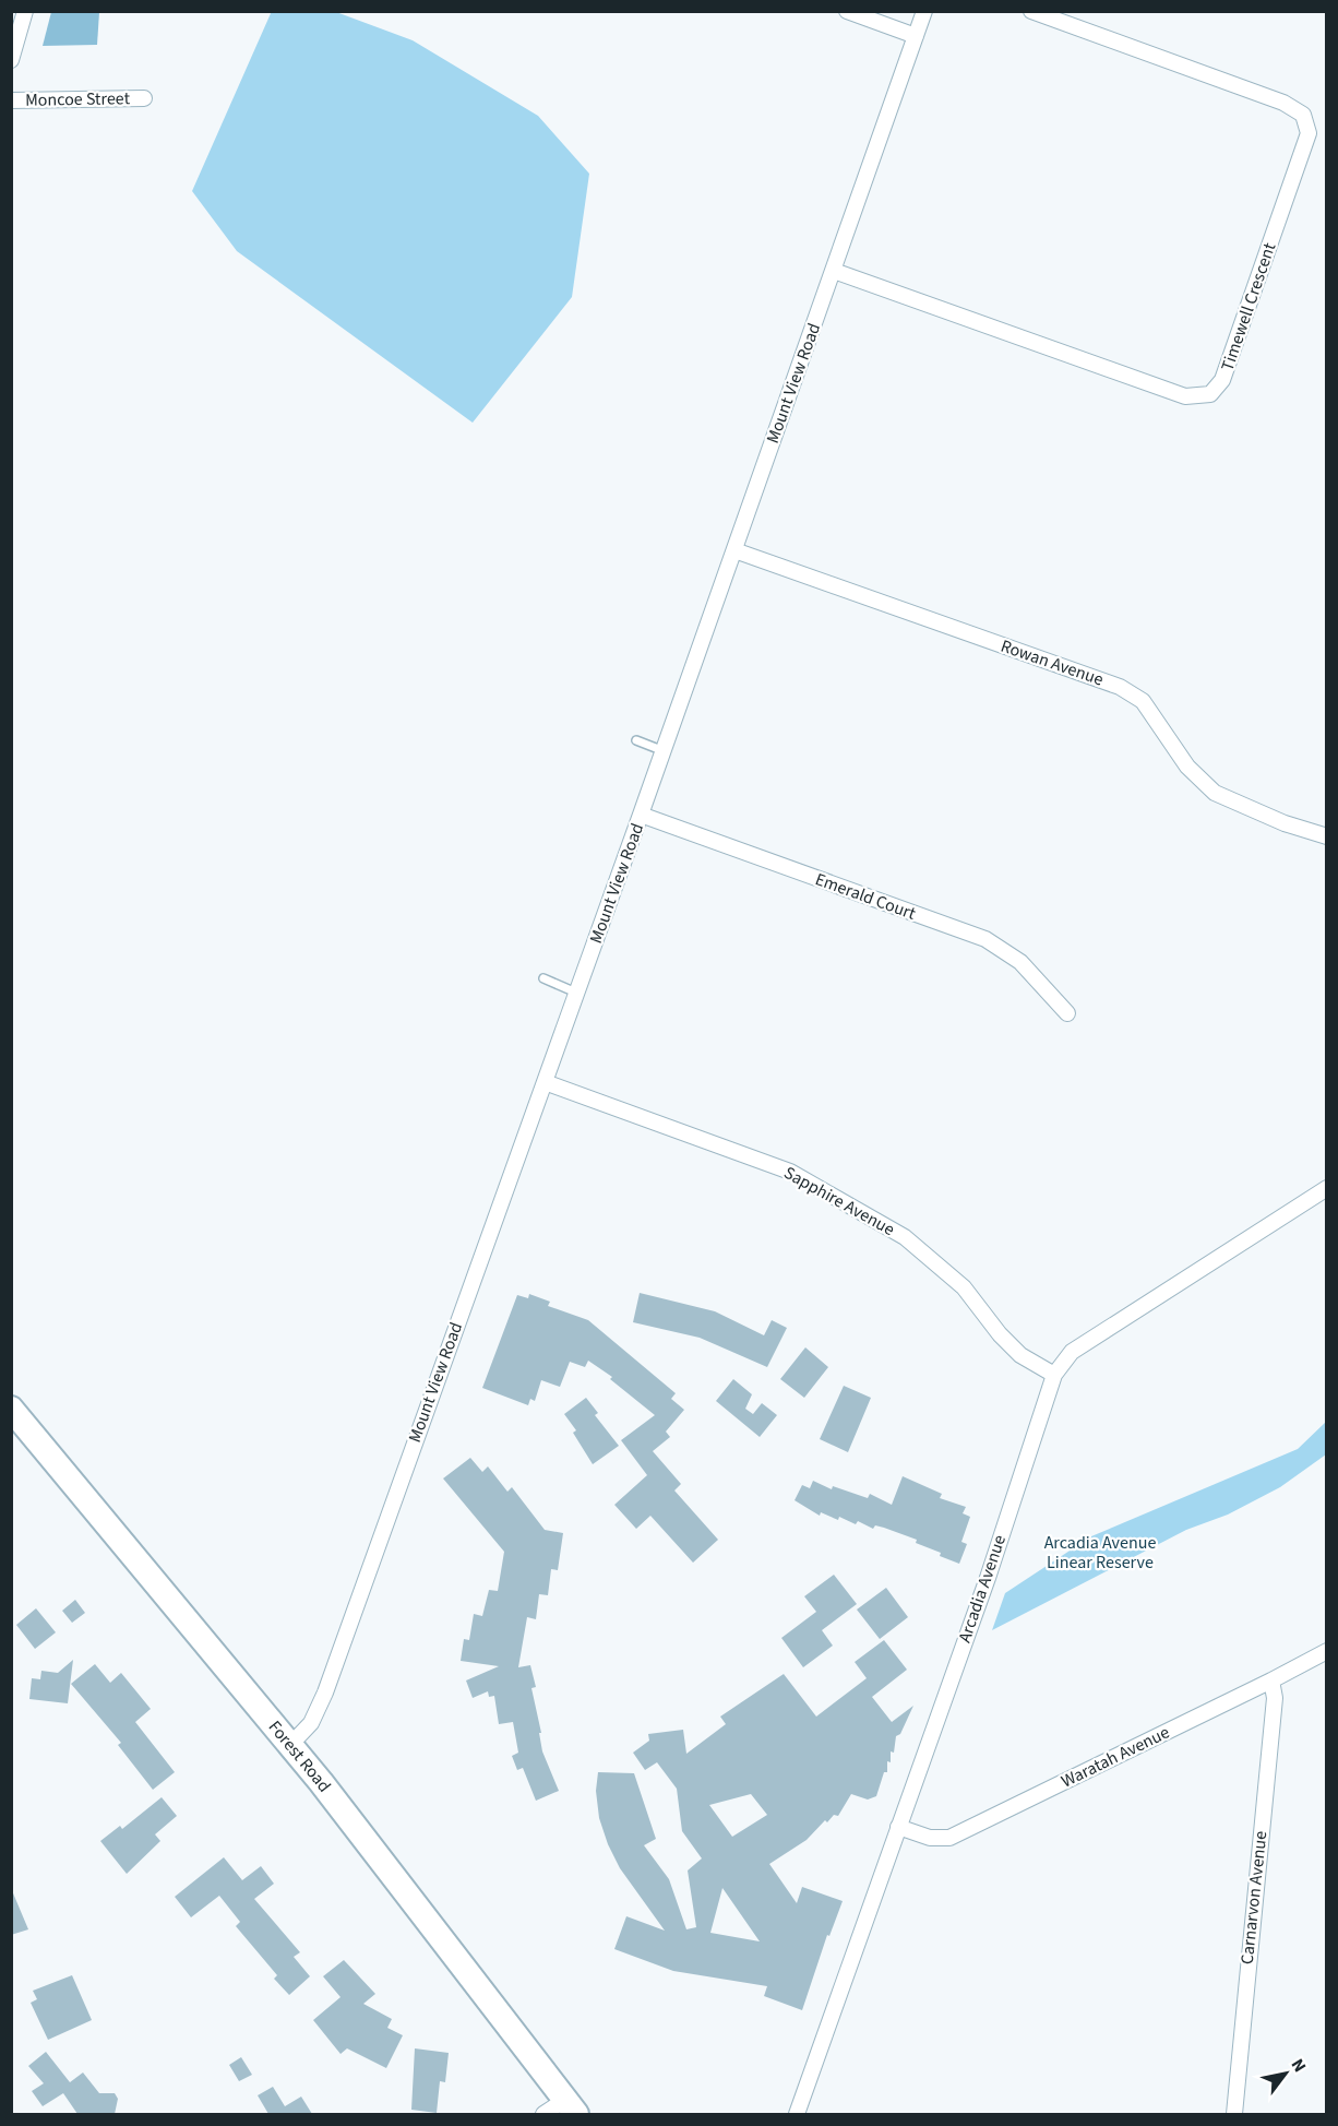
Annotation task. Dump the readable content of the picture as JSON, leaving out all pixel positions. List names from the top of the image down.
{
  "streets": {
    "main road": ["Forest Road"],
    "street": [
      "Moncoe Street",
      "Timewell Crescent",
      "Mount View Road",
      "Rowan Avenue",
      "Emerald Court",
      "Sapphire Avenue",
      "Arcadia Avenue",
      "Waratah Avenue",
      "Carnarvon Avenue"
    ]
  },
  "crossings": [
    ["Timewell Crescent", "Mount View Road"],
    ["Mount View Road", "Rowan Avenue"],
    ["Mount View Road", "Emerald Court"],
    ["Mount View Road", "Sapphire Avenue"],
    ["Mount View Road", "Forest Road"],
    ["Sapphire Avenue", "Arcadia Avenue"],
    ["Arcadia Avenue", "Waratah Avenue"],
    ["Waratah Avenue", "Carnarvon Avenue"]
  ],
  "parks": ["Arcadia Avenue Linear Reserve"],
  "north": "top right"
}
